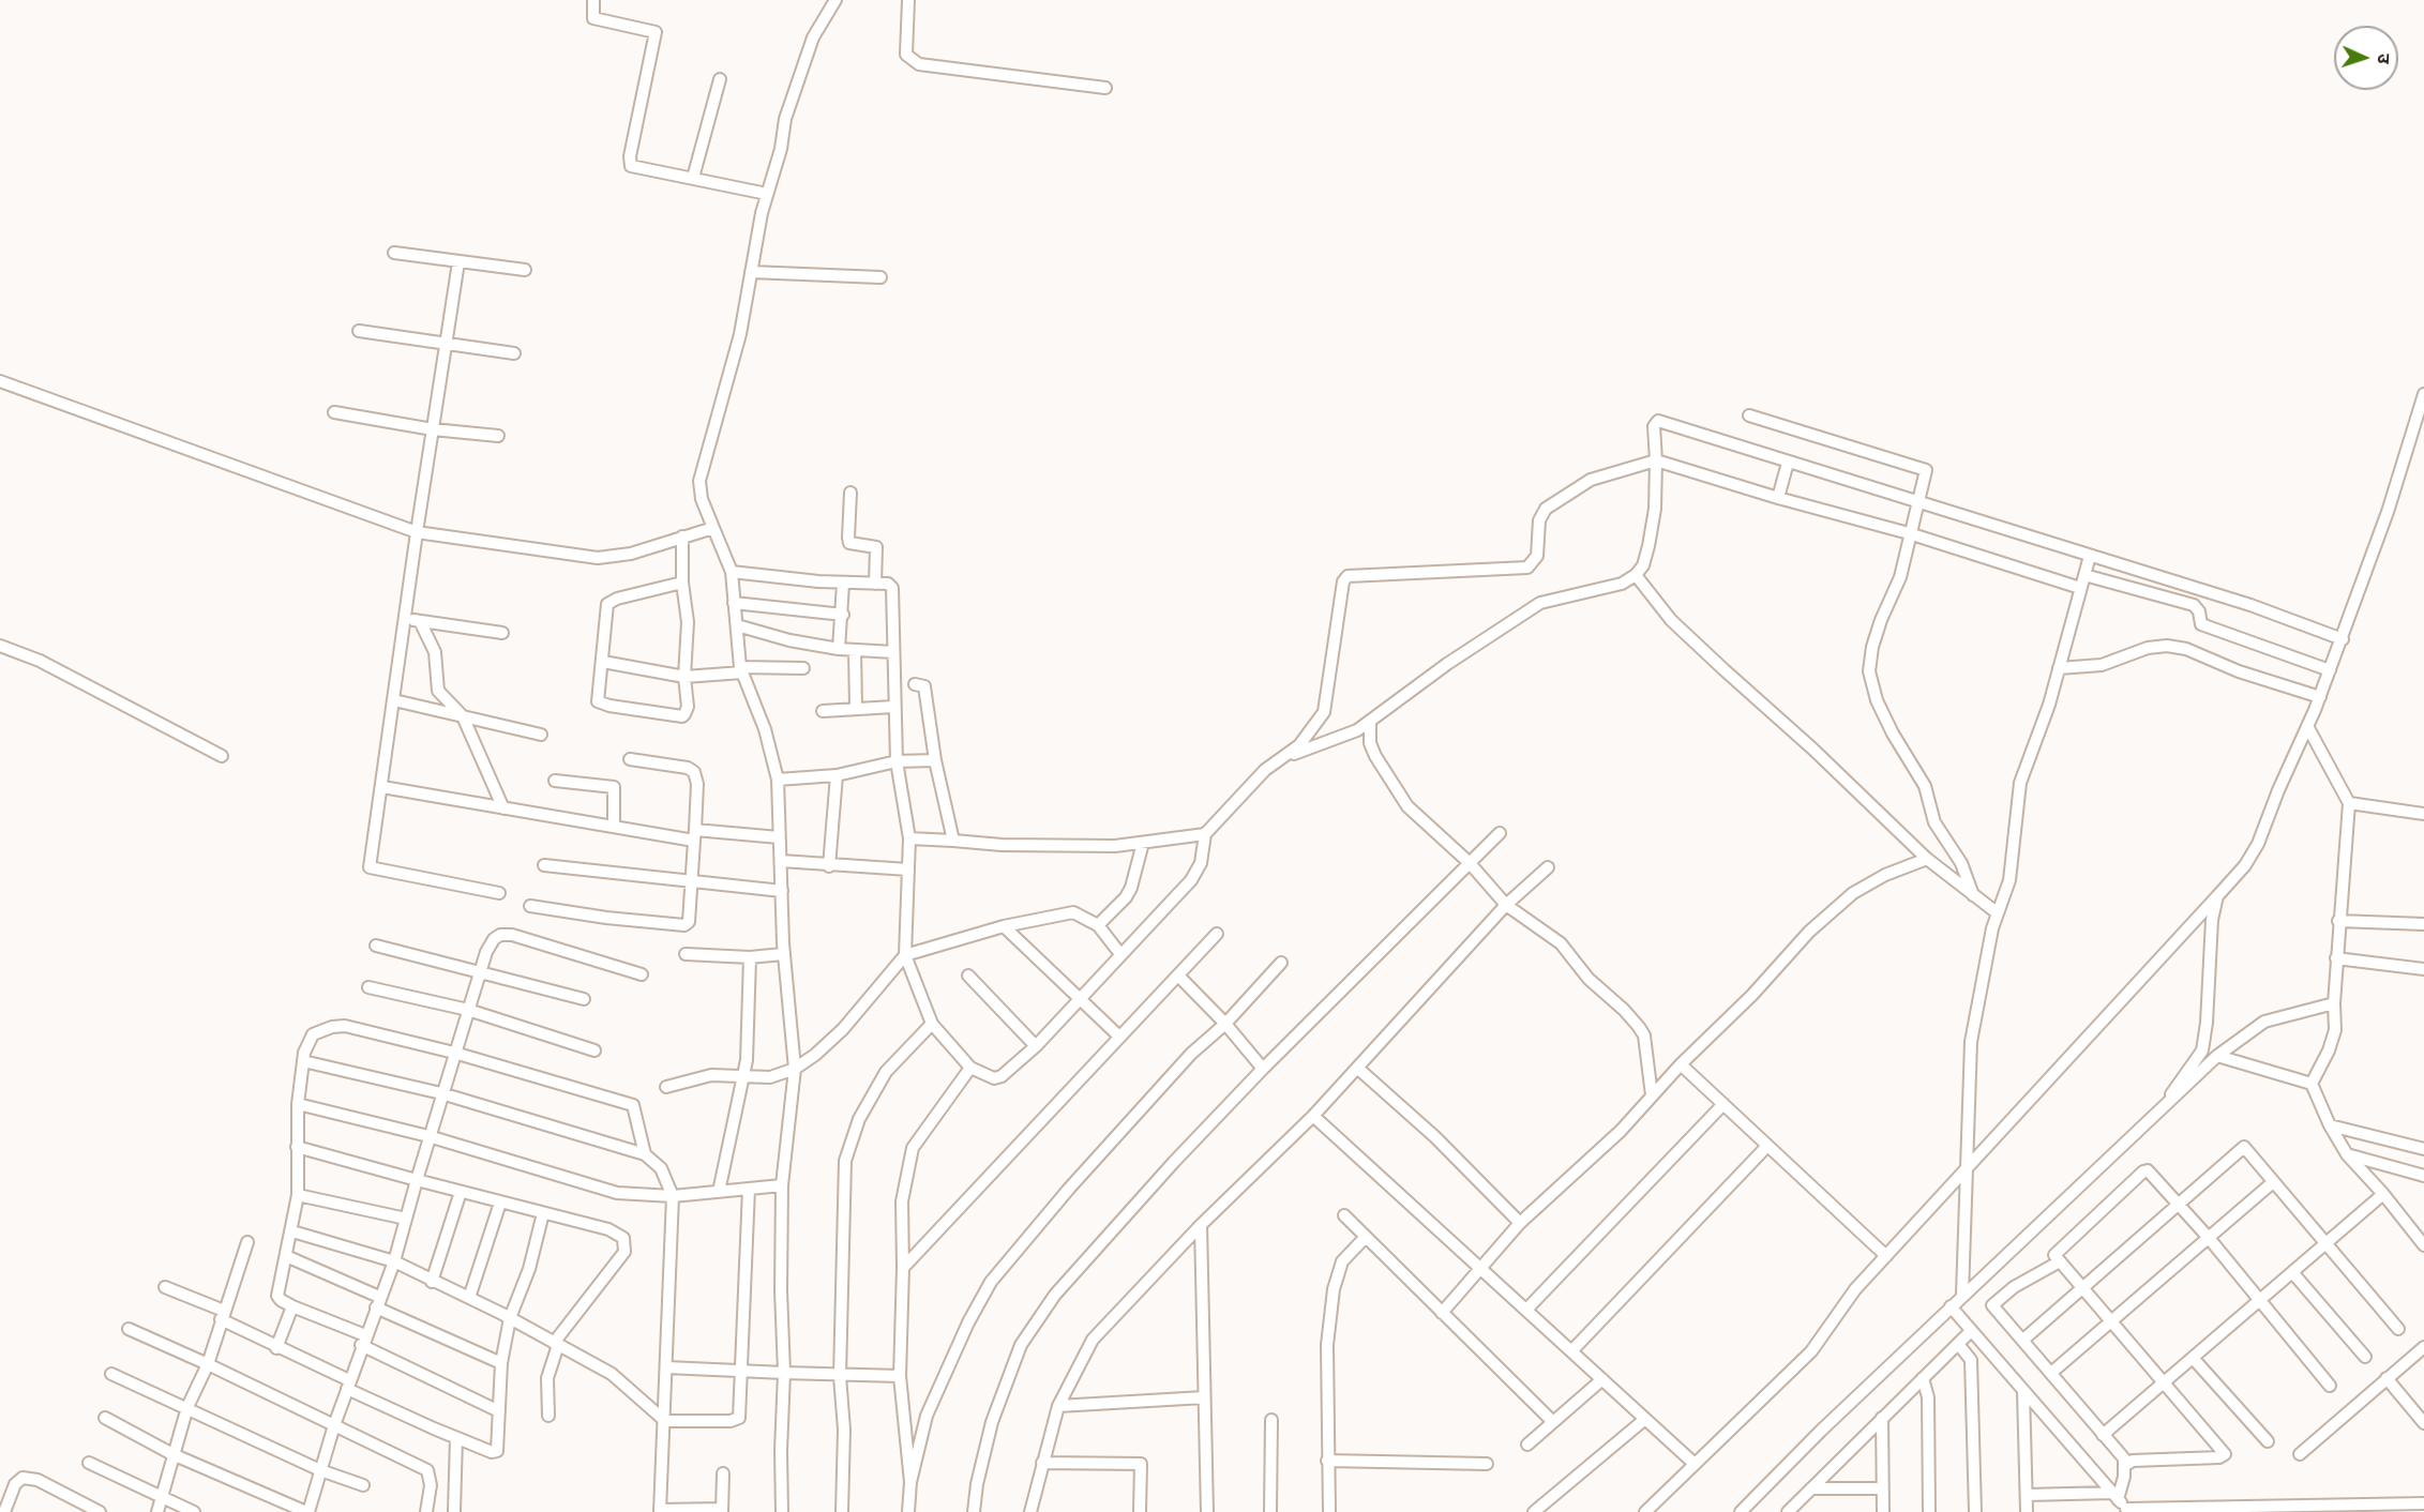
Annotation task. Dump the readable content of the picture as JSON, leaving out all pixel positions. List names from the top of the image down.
{
  "north": "right"
}
